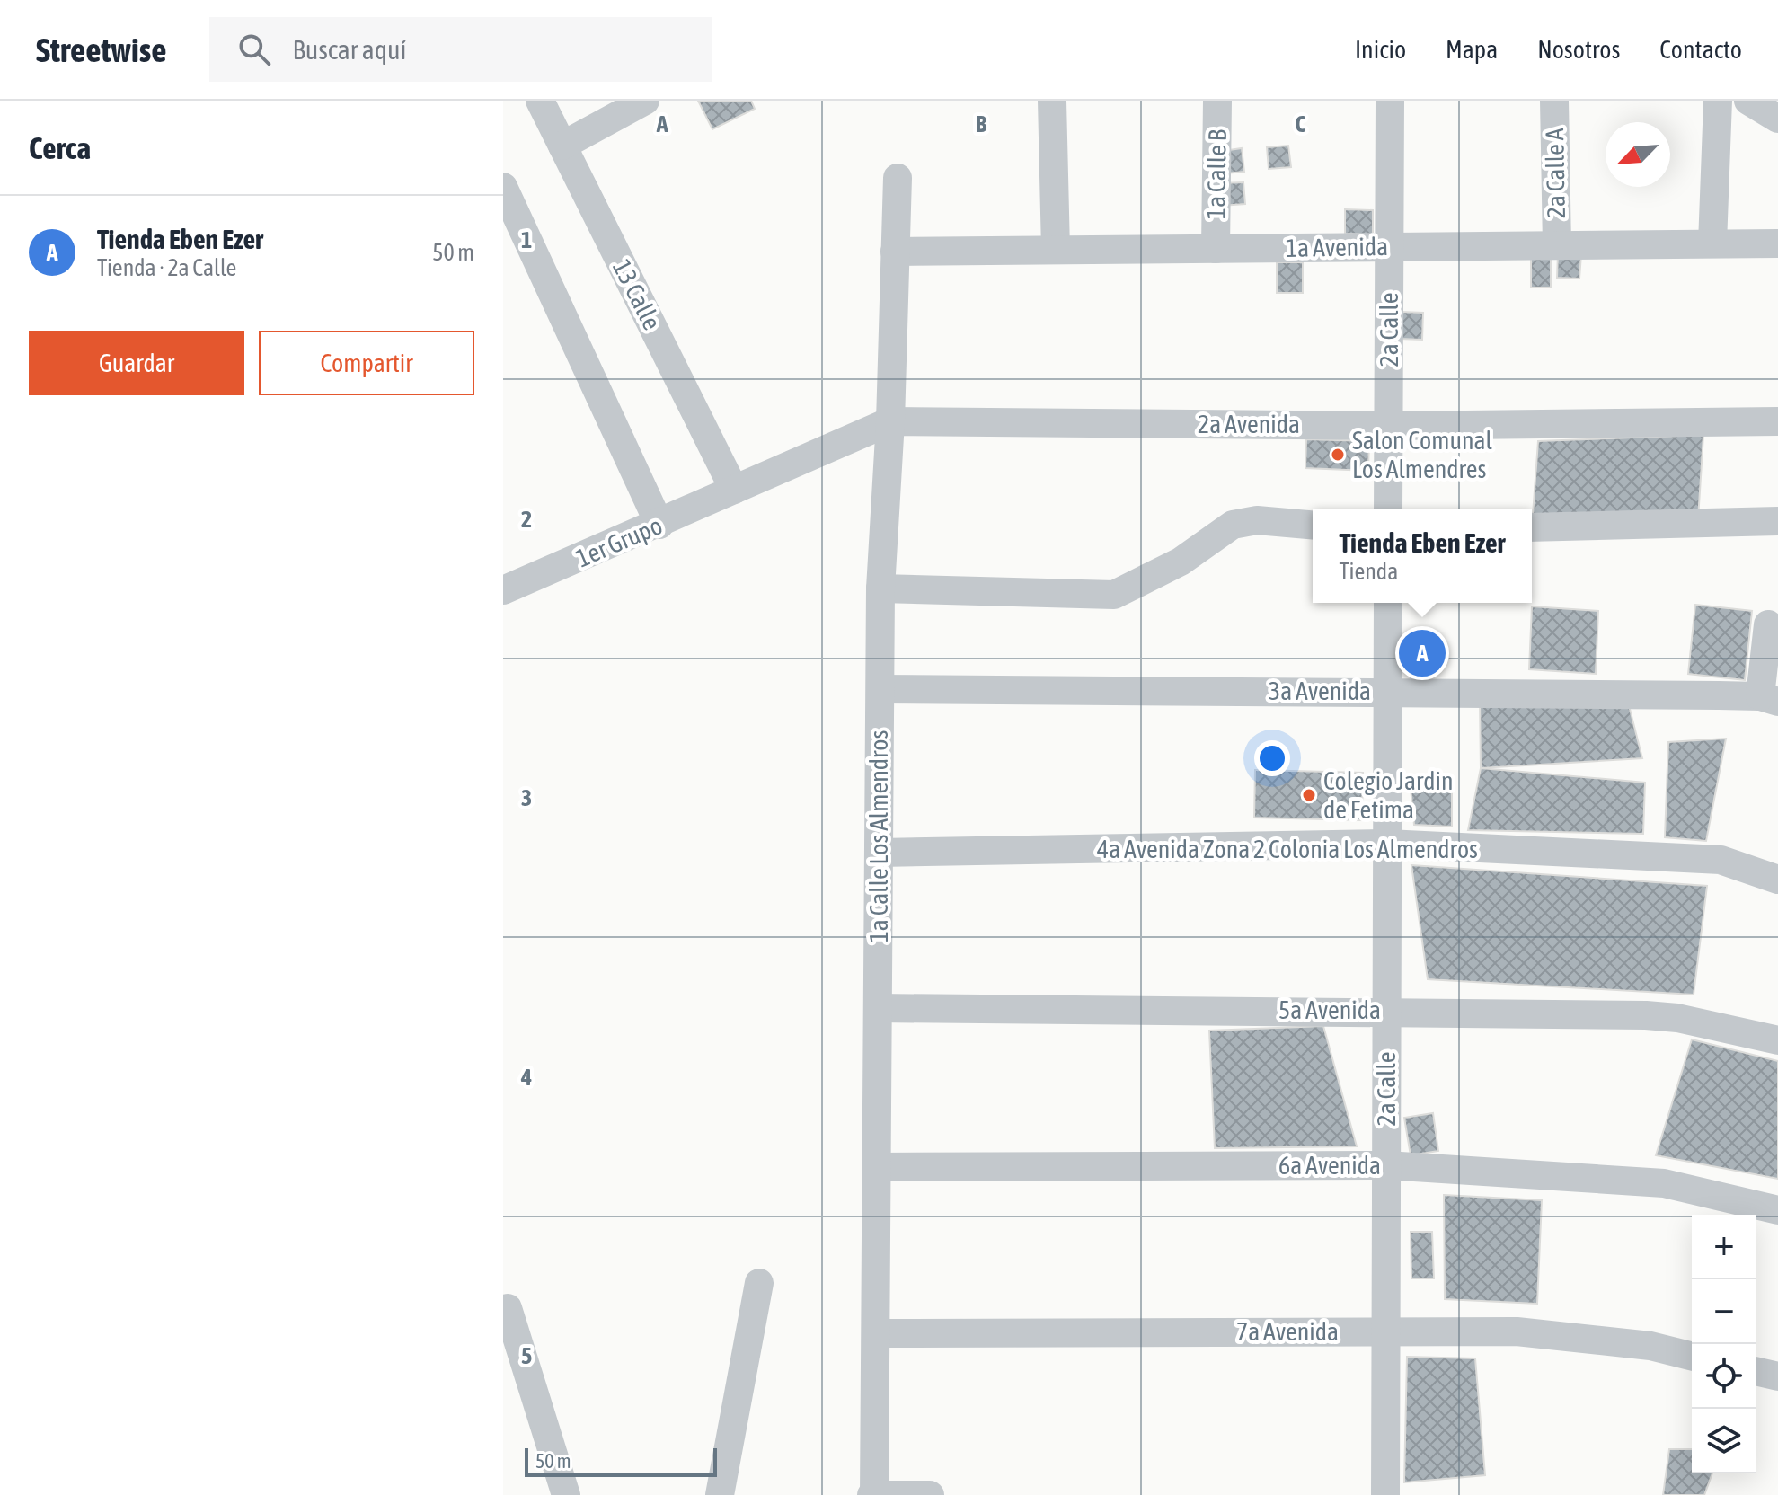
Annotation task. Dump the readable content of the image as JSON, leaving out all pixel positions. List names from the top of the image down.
{
  "streets": {
    "street": [
      "2a Calle A",
      "1a Calle B",
      "1a Avenida",
      "13 Calle",
      "2a Calle",
      "2a Avenida",
      "1er Grupo",
      "3a Avenida",
      "1a Calle Los Almendros",
      "4a Avenida Zona 2 Colonia Los Almendros",
      "5a Avenida",
      "6a Avenida",
      "7a Avenida"
    ]
  },
  "crossings": [
    ["2a Calle A", "1a Avenida"],
    ["1a Calle B", "1a Avenida"],
    ["1a Avenida", "2a Calle"],
    ["1a Avenida", "1a Calle Los Almendros"],
    ["13 Calle", "2a Avenida"],
    ["13 Calle", "1er Grupo"],
    ["2a Calle", "2a Avenida"],
    ["2a Calle", "3a Avenida"],
    ["2a Calle", "4a Avenida Zona 2 Colonia Los Almendros"],
    ["2a Calle", "5a Avenida"],
    ["2a Calle", "6a Avenida"],
    ["2a Calle", "7a Avenida"],
    ["2a Avenida", "1er Grupo"],
    ["2a Avenida", "1a Calle Los Almendros"],
    ["3a Avenida", "1a Calle Los Almendros"],
    ["1a Calle Los Almendros", "4a Avenida Zona 2 Colonia Los Almendros"],
    ["1a Calle Los Almendros", "5a Avenida"],
    ["1a Calle Los Almendros", "6a Avenida"],
    ["1a Calle Los Almendros", "7a Avenida"]
  ],
  "places": ["Salon Comunal Los Almendres", "Colegio Jardin de Fetima"],
  "scale_bar": "50 m",
  "north": "bottom left",
  "page": {
    "header": "Streetwise",
    "search": "Buscar aquí",
    "nav": [
      "Inicio",
      "Mapa",
      "Nosotros",
      "Contacto"
    ],
    "heading": "Cerca",
    "list": [
      {
        "mark": "A",
        "name": "Tienda Eben Ezer",
        "note": "Tienda · 2a Calle",
        "value": "50 m"
      }
    ],
    "buttons": ["Guardar", "Compartir"],
    "popup": ["Tienda Eben Ezer", "Tienda"],
    "pins": "A",
    "map_buttons": ["+", "−"],
    "scale": "50 m"
  },
  "grid": {
    "columns": ["A", "B", "C"],
    "rows": [
      "1",
      "2",
      "3",
      "4",
      "5"
    ]
  }
}
